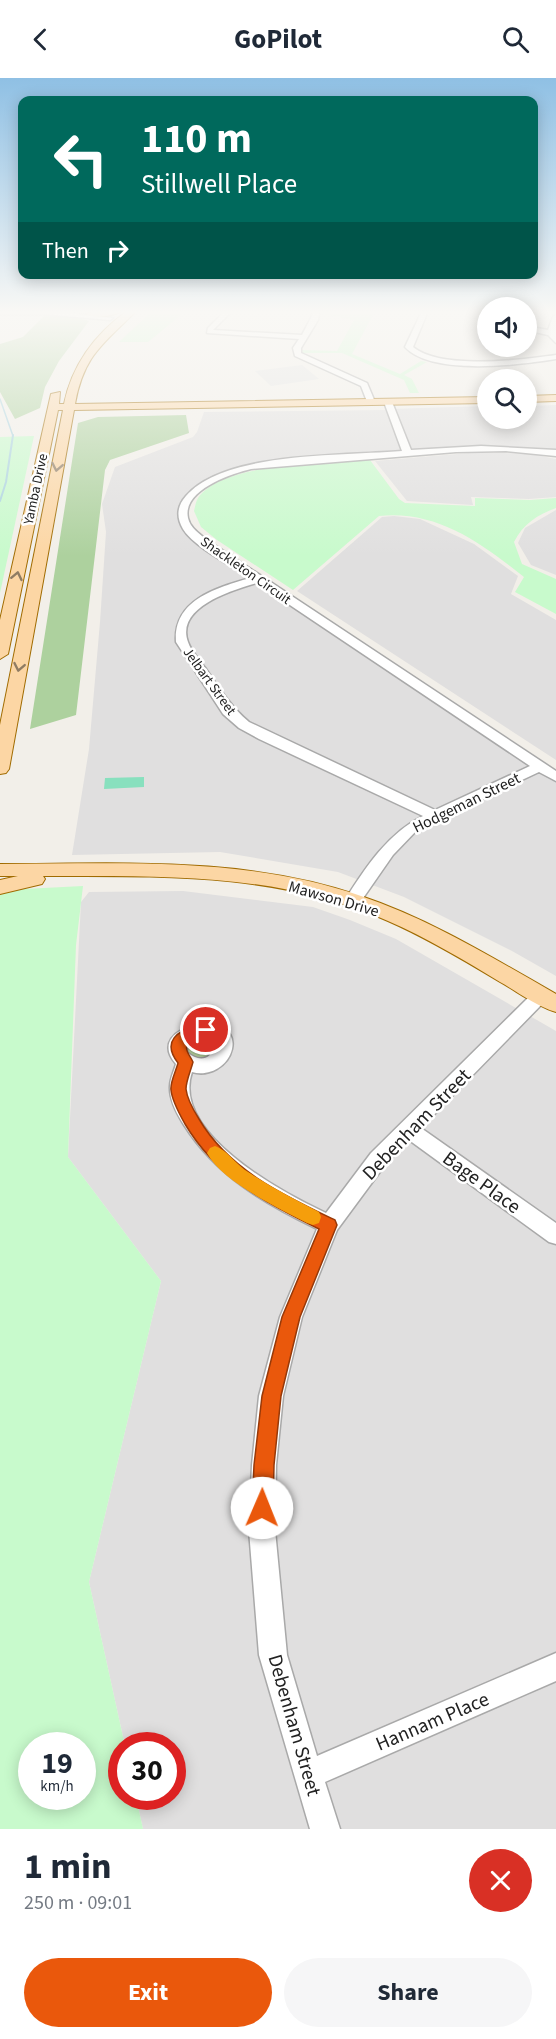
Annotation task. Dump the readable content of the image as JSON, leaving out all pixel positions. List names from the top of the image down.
{
  "streets": {
    "main road": ["Yamba Drive", "Mawson Drive"],
    "street": [
      "Shackleton Circuit",
      "Jelbart Street",
      "Hodgeman Street",
      "Debenham Street",
      "Bage Place",
      "Hannam Place"
    ]
  },
  "crossings": [
    ["Shackleton Circuit", "Jelbart Street"],
    ["Shackleton Circuit", "Hodgeman Street"],
    ["Jelbart Street", "Hodgeman Street"],
    ["Hodgeman Street", "Mawson Drive"],
    ["Mawson Drive", "Debenham Street"],
    ["Debenham Street", "Bage Place"],
    ["Debenham Street", "Hannam Place"]
  ],
  "page": {
    "header": "GoPilot",
    "turn": ["110 m", "Stillwell Place"],
    "then": "Then",
    "speed": "19 km/h",
    "limit": "30",
    "heading": ["1 min", "250 m · 09:01"],
    "buttons": ["Exit", "Share"]
  }
}
